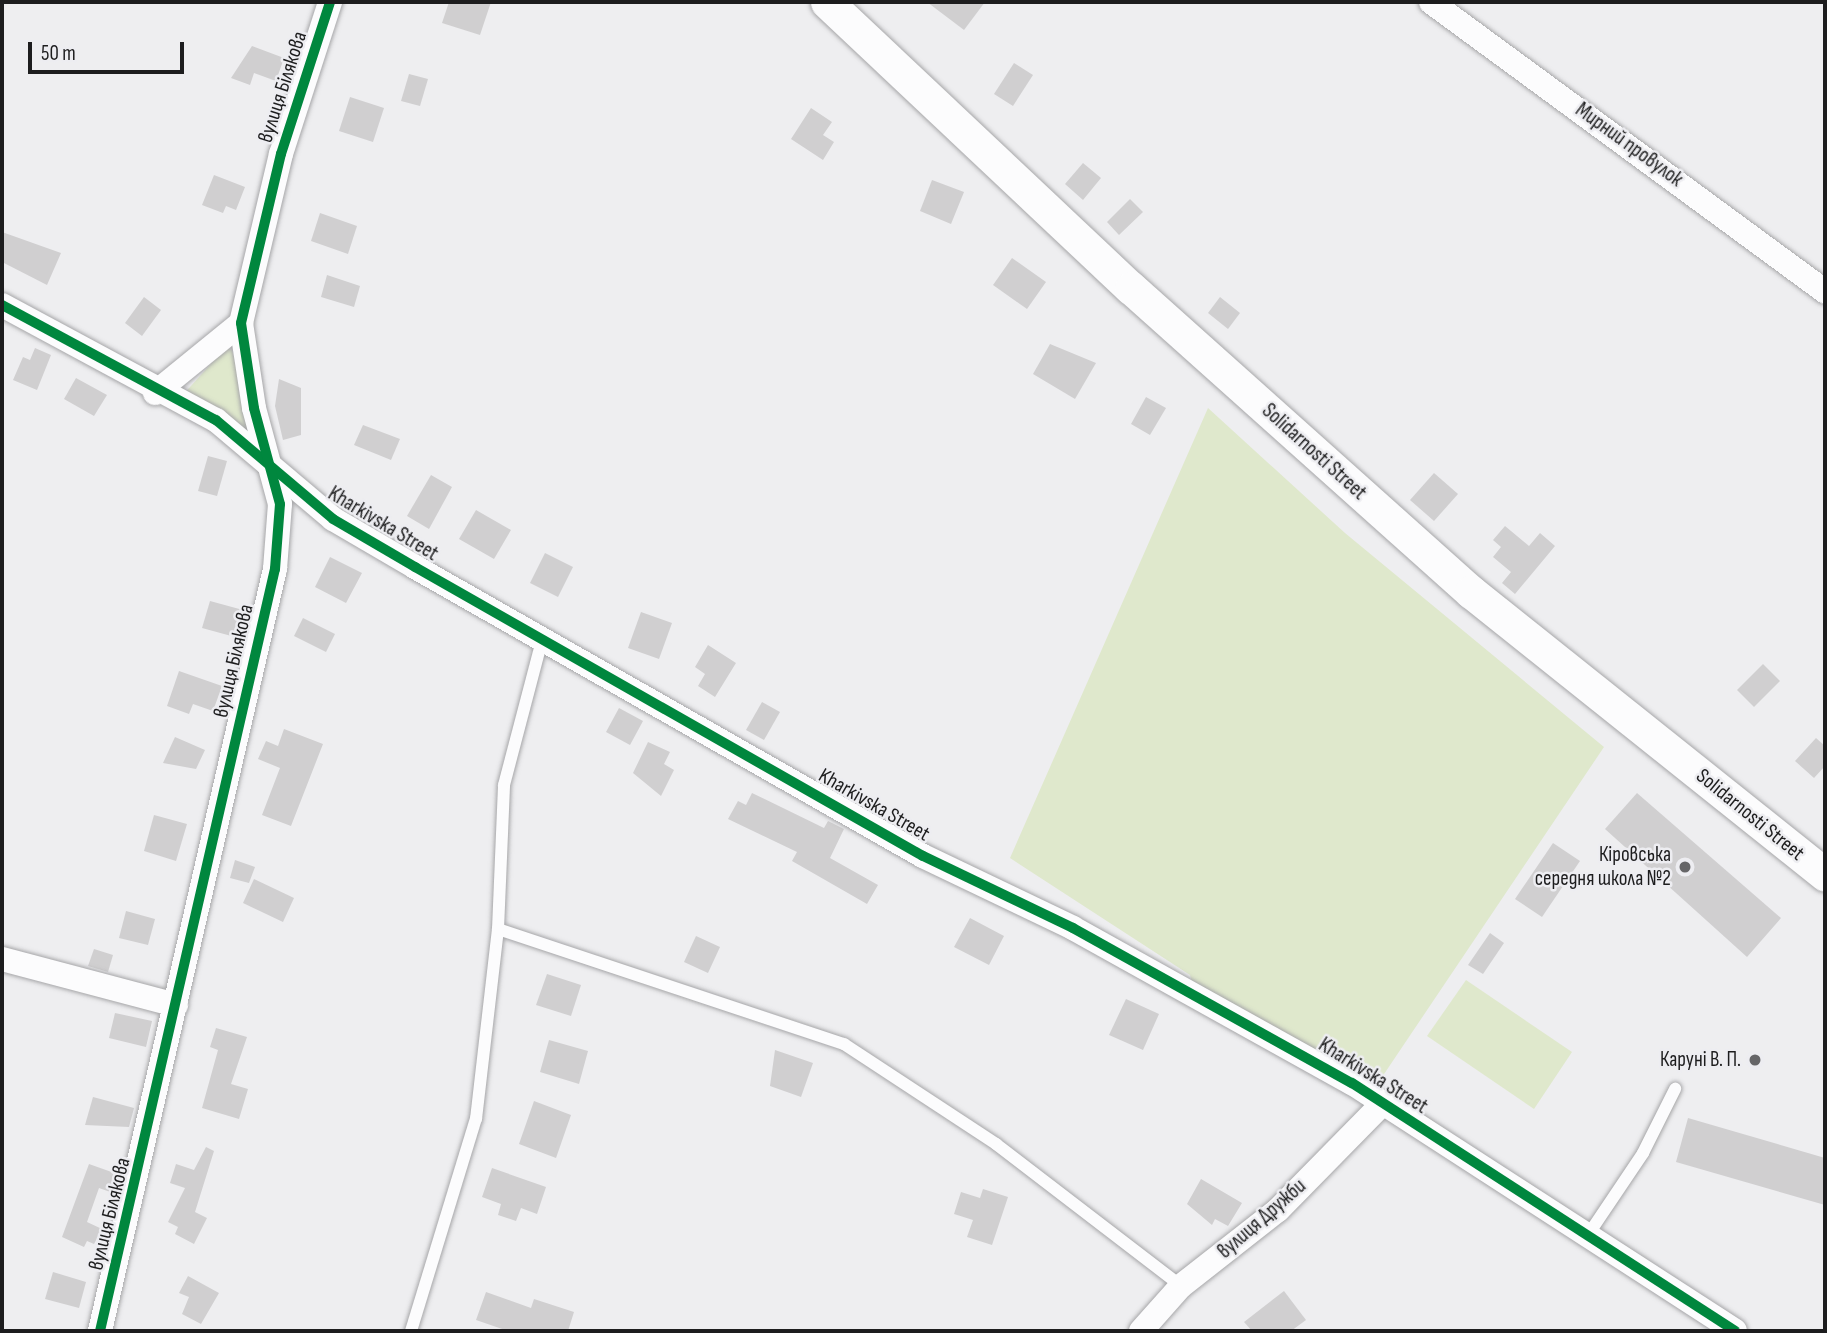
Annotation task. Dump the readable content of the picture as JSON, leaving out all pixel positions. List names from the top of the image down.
{
  "streets": {
    "main road": ["Solidarnosti Street"],
    "street": [
      "вулиця Білякова",
      "Мирний провулок",
      "Kharkivska Street",
      "вулиця Дружби"
    ]
  },
  "crossings": [
    ["вулиця Білякова", "Kharkivska Street"],
    ["Kharkivska Street", "вулиця Дружби"]
  ],
  "places": ["Кіровська середня школа №2", "Каруні В. П."],
  "scale_bar": "50 m"
}
